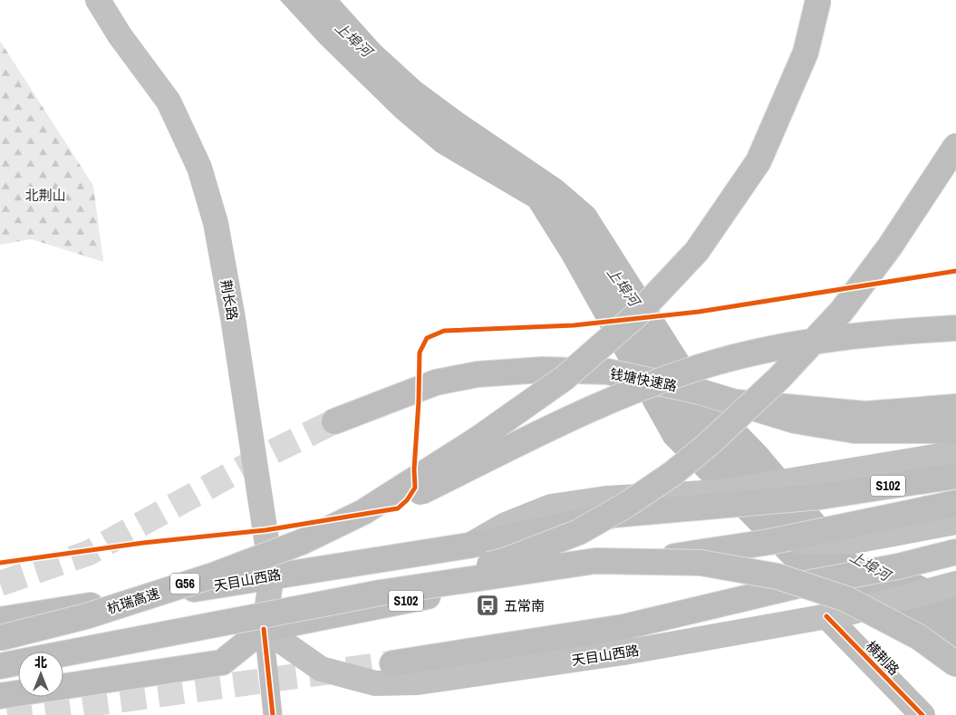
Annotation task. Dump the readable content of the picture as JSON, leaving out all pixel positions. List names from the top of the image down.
{
  "streets": {
    "main road": [
      "荆长路",
      "钱塘快速路",
      "S102",
      "天目山西路",
      "G56",
      "杭瑞高速"
    ],
    "street": ["横荆路"]
  },
  "crossings": [
    ["荆长路", "S102"],
    ["荆长路", "天目山西路"],
    ["S102", "天目山西路"],
    ["天目山西路", "横荆路"]
  ],
  "water": ["上埠河"],
  "parks": ["北荆山"],
  "places": {
    "bus stop": ["五常南"]
  },
  "north": "top"
}
